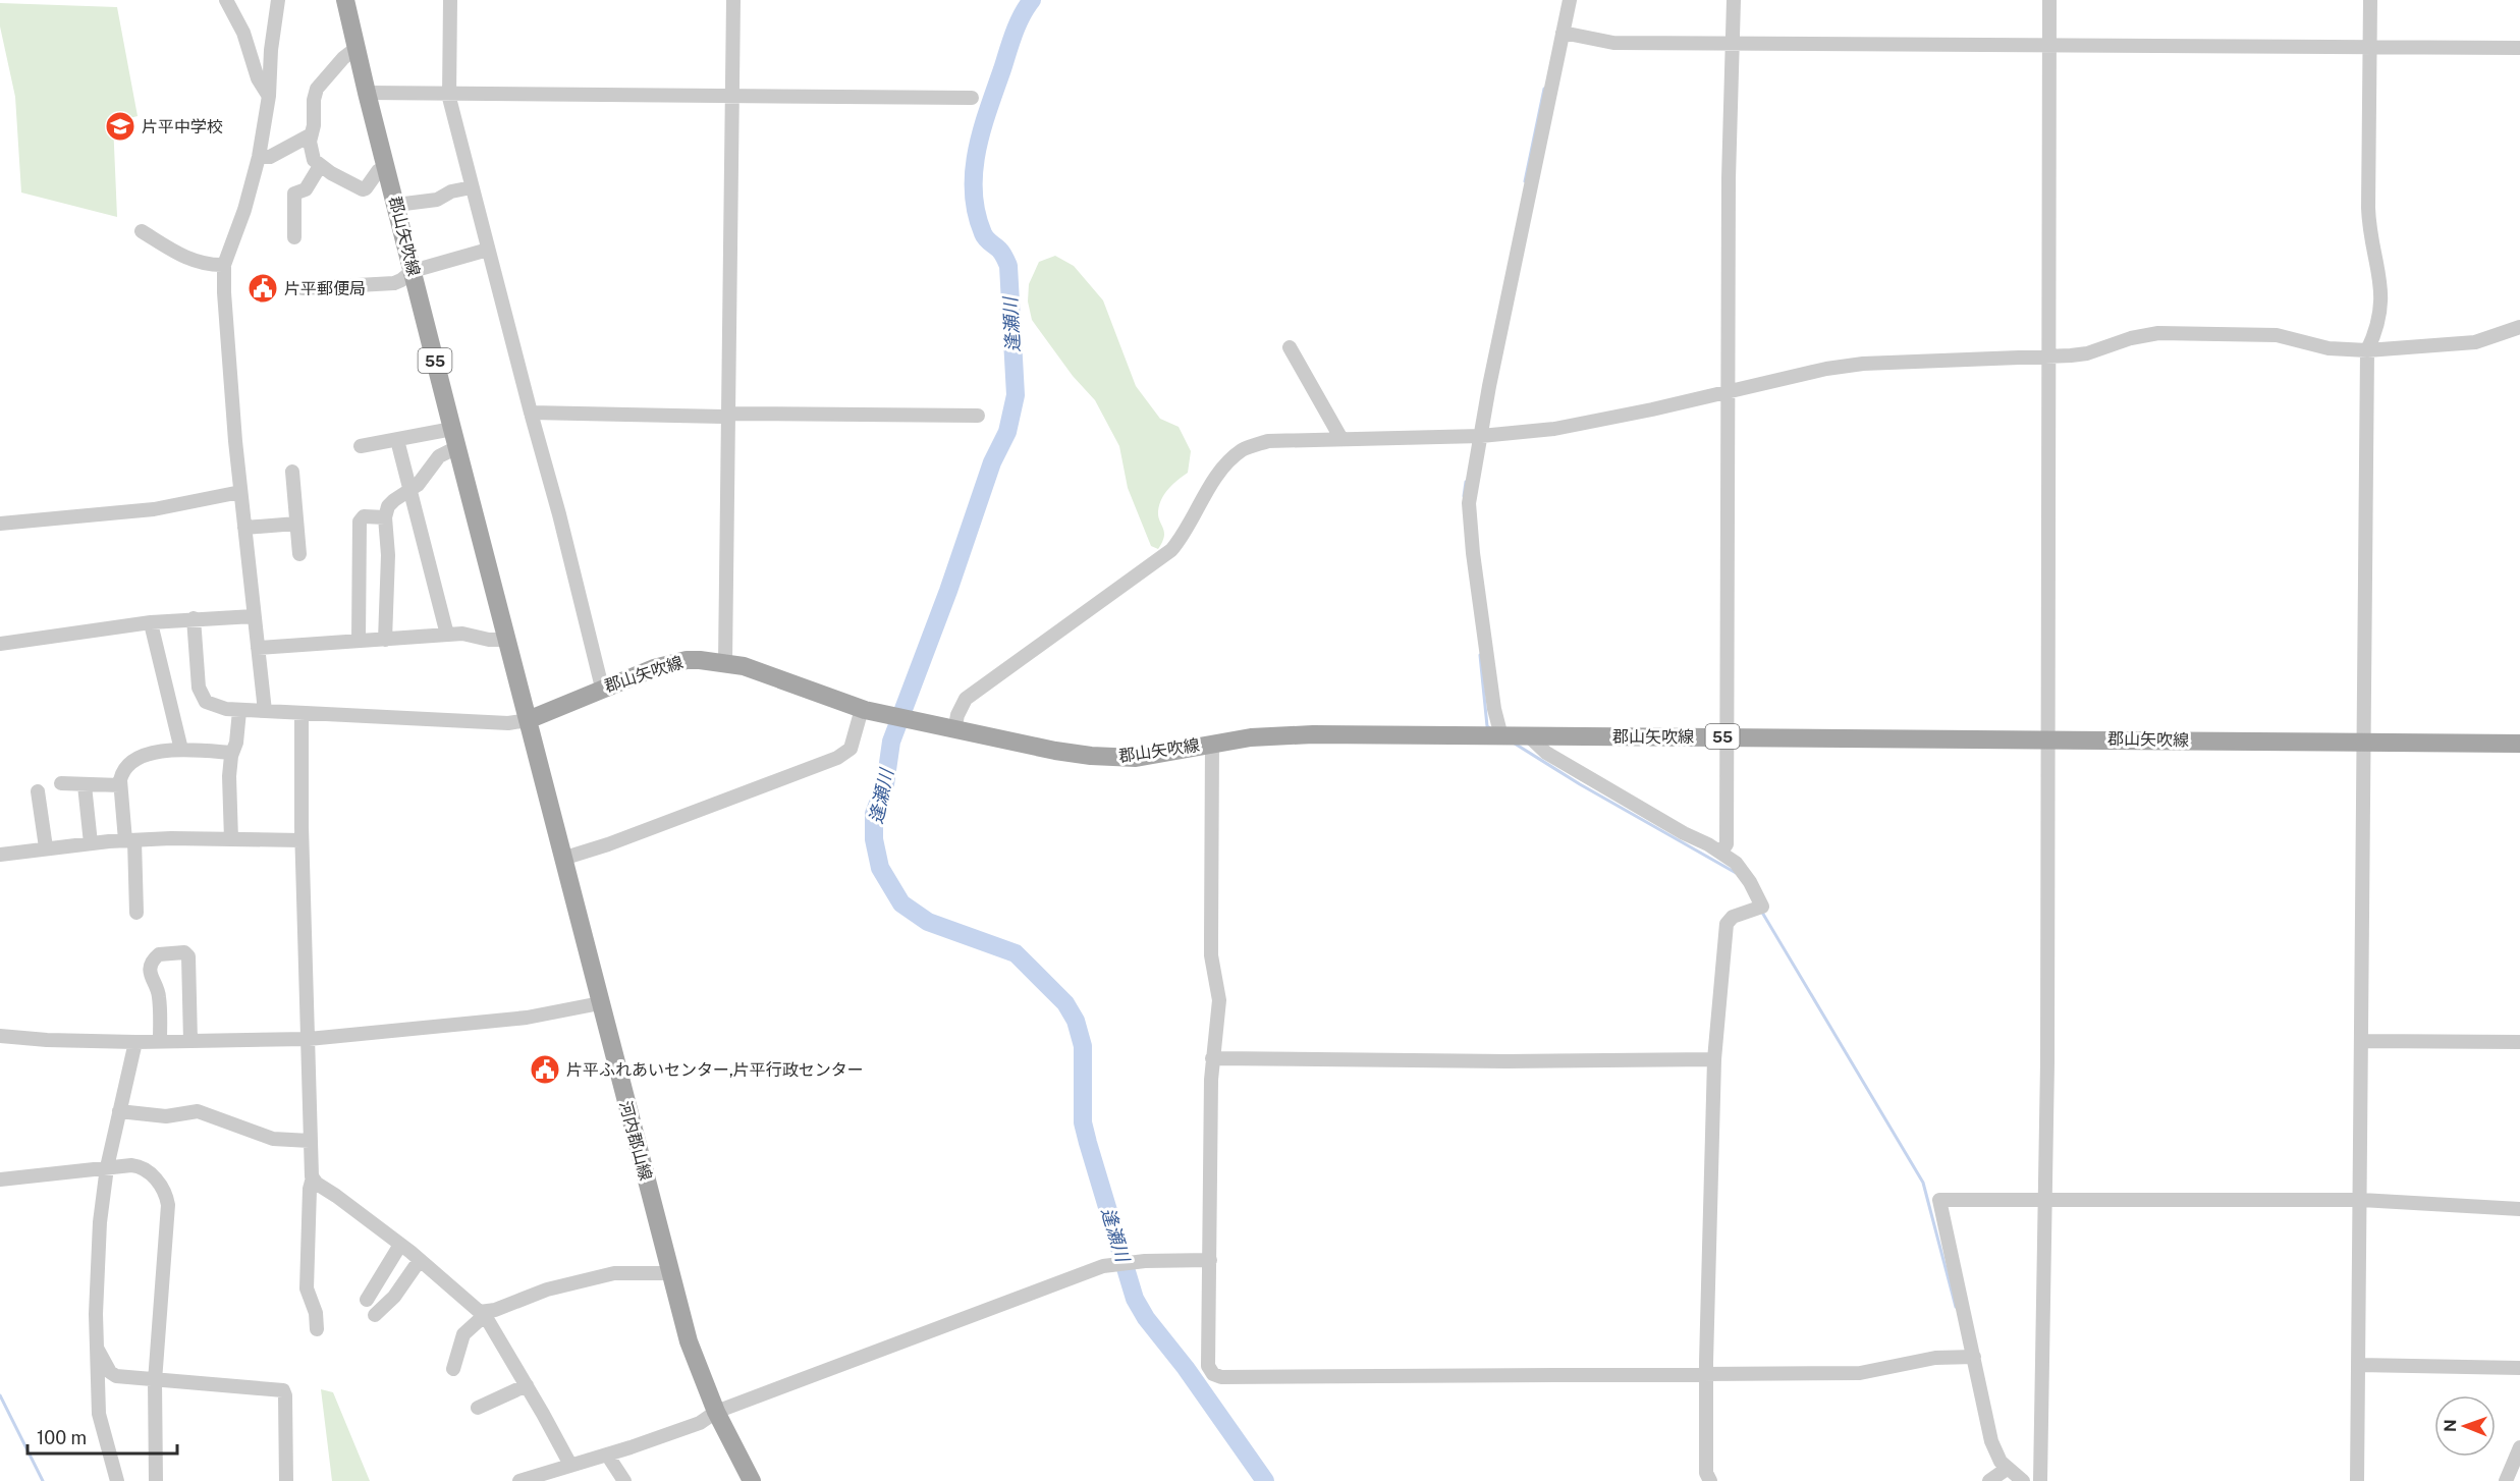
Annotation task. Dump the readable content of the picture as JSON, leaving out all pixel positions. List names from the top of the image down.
{
  "streets": {
    "main road": ["郡山矢吹線", "55", "河内郡山線"]
  },
  "crossings": [
    ["郡山矢吹線", "河内郡山線"]
  ],
  "water": ["逢瀬川"],
  "places": {
    "school or university": ["片平中学校"],
    "public building": ["片平郵便局", "片平ふれあいセンター,片平行政センター"]
  },
  "scale_bar": "100 m",
  "north": "left"
}
